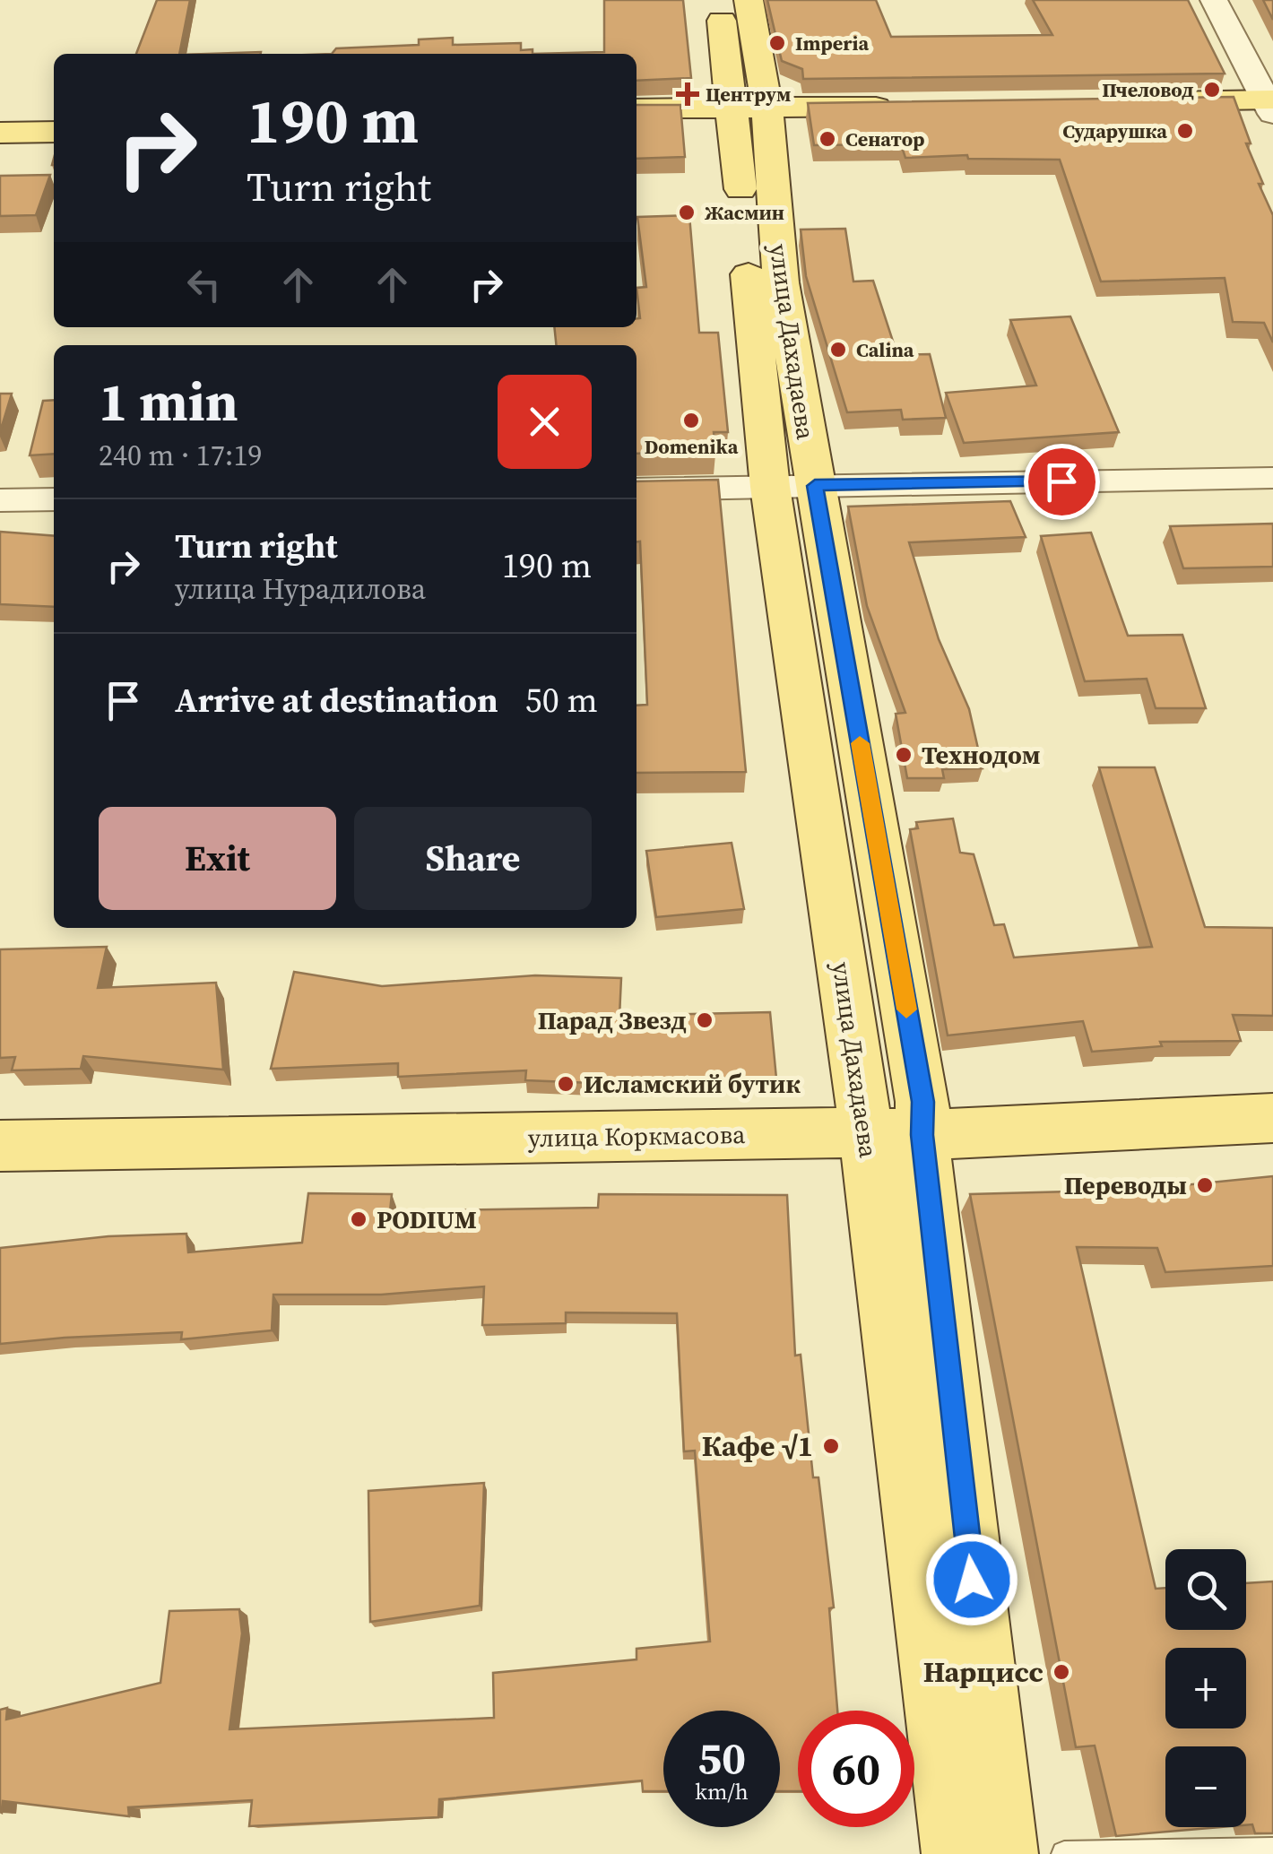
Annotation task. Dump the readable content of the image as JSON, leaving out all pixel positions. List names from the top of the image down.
{
  "streets": {
    "main road": ["улица Дахадаева", "улица Коркмасова"]
  },
  "crossings": [
    ["улица Дахадаева", "улица Коркмасова"]
  ],
  "places": {
    "other": [
      "Imperia",
      "Пчеловод",
      "Сударушка",
      "Сенатор",
      "Жасмин",
      "Calina",
      "Domenika",
      "Технодом",
      "Парад Звезд",
      "Исламский бутик",
      "Переводы",
      "PODIUM",
      "Кафе √1",
      "Нарцисс"
    ],
    "health": ["Центрум"]
  },
  "page": {
    "turn": ["190 m", "Turn right"],
    "heading": ["1 min", "240 m · 17:19"],
    "list": [
      {
        "name": "Turn right",
        "note": "улица Нурадилова",
        "value": "190 m"
      },
      {
        "name": "Arrive at destination",
        "value": "50 m"
      }
    ],
    "buttons": ["Exit", "Share"],
    "map_buttons": ["+", "−"],
    "speed": "50 km/h",
    "limit": "60"
  }
}
